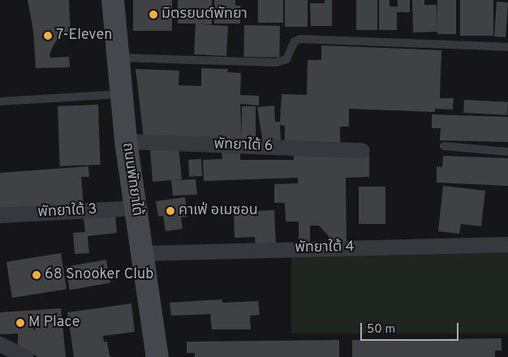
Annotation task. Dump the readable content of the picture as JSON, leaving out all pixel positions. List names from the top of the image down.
{
  "streets": {
    "main road": ["ถนนพัทยาใต้"],
    "street": ["พัทยาใต้ 6", "พัทยาใต้ 3", "พัทยาใต้ 4"]
  },
  "crossings": [
    ["พัทยาใต้ 6", "ถนนพัทยาใต้"],
    ["ถนนพัทยาใต้", "พัทยาใต้ 3"],
    ["ถนนพัทยาใต้", "พัทยาใต้ 4"]
  ],
  "places": [
    "มิตรยนต์พัทยา",
    "7-Eleven",
    "คาเฟ่ อเมซอน",
    "68 Snooker Club",
    "M Place"
  ],
  "scale_bar": "50 m"
}
